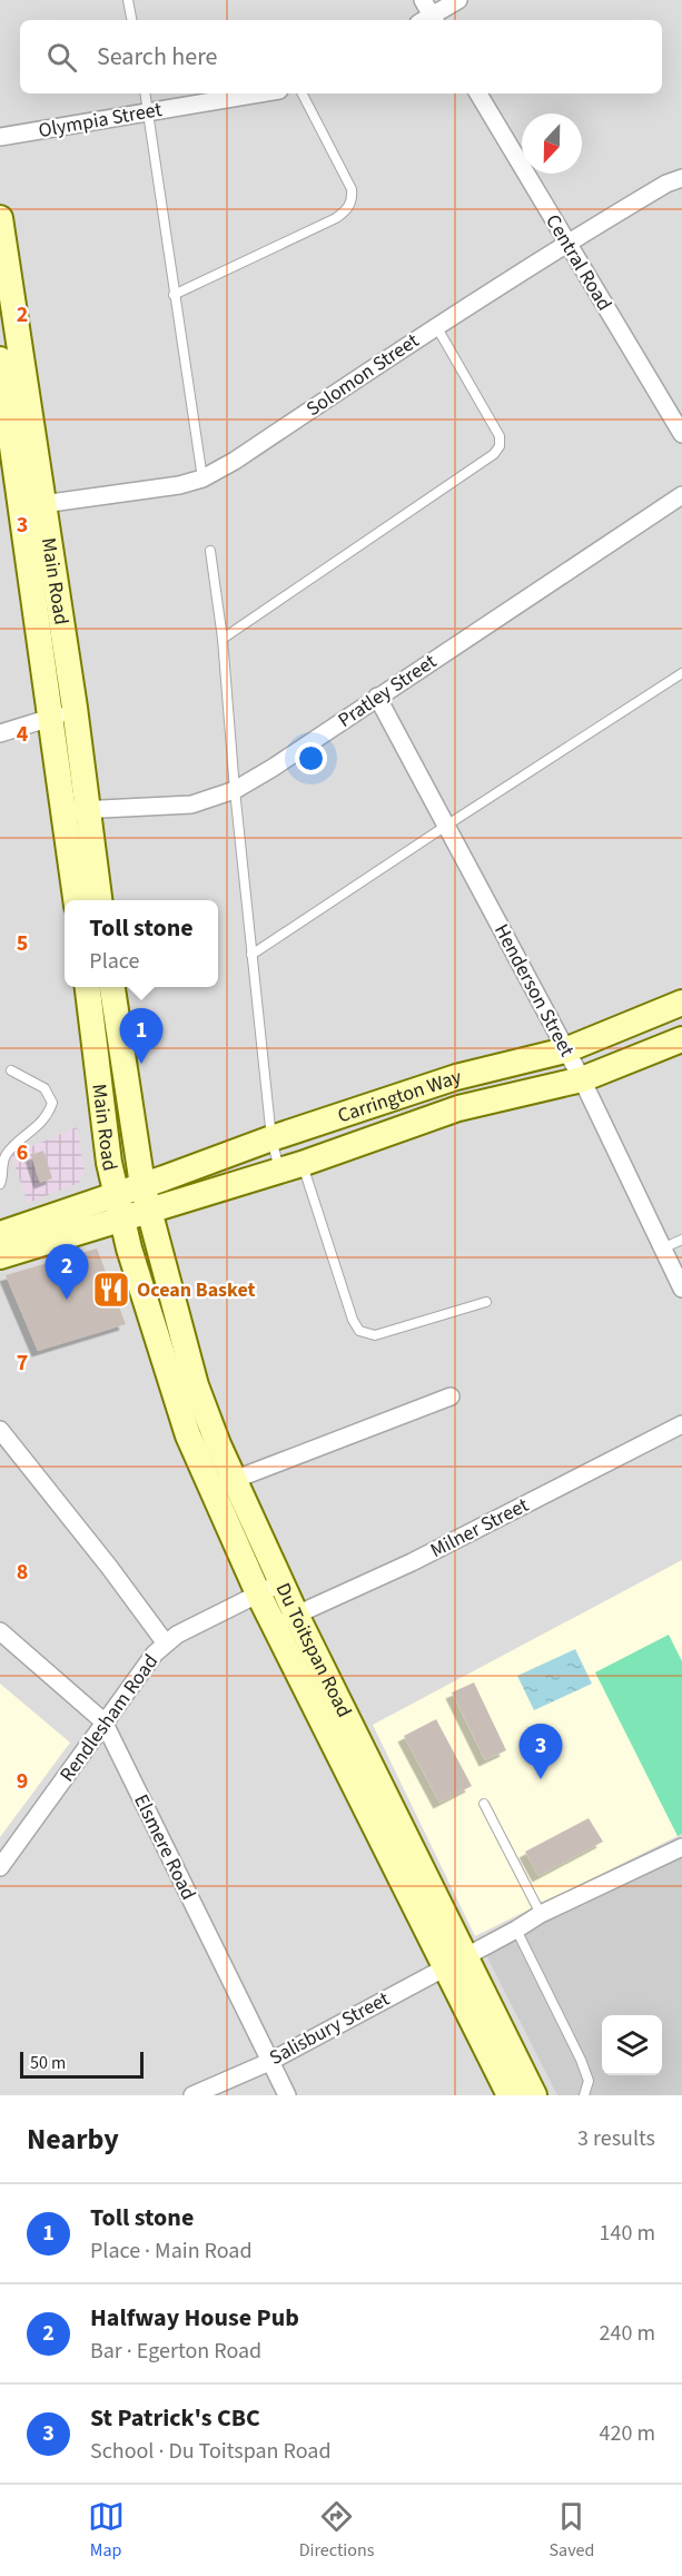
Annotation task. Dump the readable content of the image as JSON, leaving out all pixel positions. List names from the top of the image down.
{
  "streets": {
    "street": [
      "Olympia Street",
      "Central Road",
      "Solomon Street",
      "Main Road",
      "Pratley Street",
      "Henderson Street",
      "Carrington Way",
      "Milner Street",
      "Du Toitspan Road",
      "Rendlesham Road",
      "Elsmere Road",
      "Salisbury Street"
    ]
  },
  "crossings": [
    ["Central Road", "Solomon Street"],
    ["Solomon Street", "Main Road"],
    ["Main Road", "Pratley Street"],
    ["Main Road", "Carrington Way"],
    ["Main Road", "Du Toitspan Road"],
    ["Pratley Street", "Henderson Street"],
    ["Henderson Street", "Carrington Way"],
    ["Carrington Way", "Du Toitspan Road"],
    ["Milner Street", "Du Toitspan Road"],
    ["Du Toitspan Road", "Rendlesham Road"],
    ["Du Toitspan Road", "Salisbury Street"],
    ["Rendlesham Road", "Elsmere Road"],
    ["Elsmere Road", "Salisbury Street"]
  ],
  "places": {
    "restaurant": ["Ocean Basket"]
  },
  "scale_bar": "50 m",
  "north": "bottom",
  "page": {
    "search": "Search here",
    "popup": ["Toll stone", "Place"],
    "pins": ["1", "2", "3"],
    "scale": "50 m",
    "heading": ["Nearby", "3 results"],
    "list": [
      {
        "mark": "1",
        "name": "Toll stone",
        "note": "Place · Main Road",
        "value": "140 m"
      },
      {
        "mark": "2",
        "name": "Halfway House Pub",
        "note": "Bar · Egerton Road",
        "value": "240 m"
      },
      {
        "mark": "3",
        "name": "St Patrick's CBC",
        "note": "School · Du Toitspan Road",
        "value": "420 m"
      }
    ],
    "nav": ["Map", "Directions", "Saved"]
  },
  "grid": {
    "rows": [
      "2",
      "3",
      "4",
      "5",
      "6",
      "7",
      "8",
      "9"
    ]
  }
}
